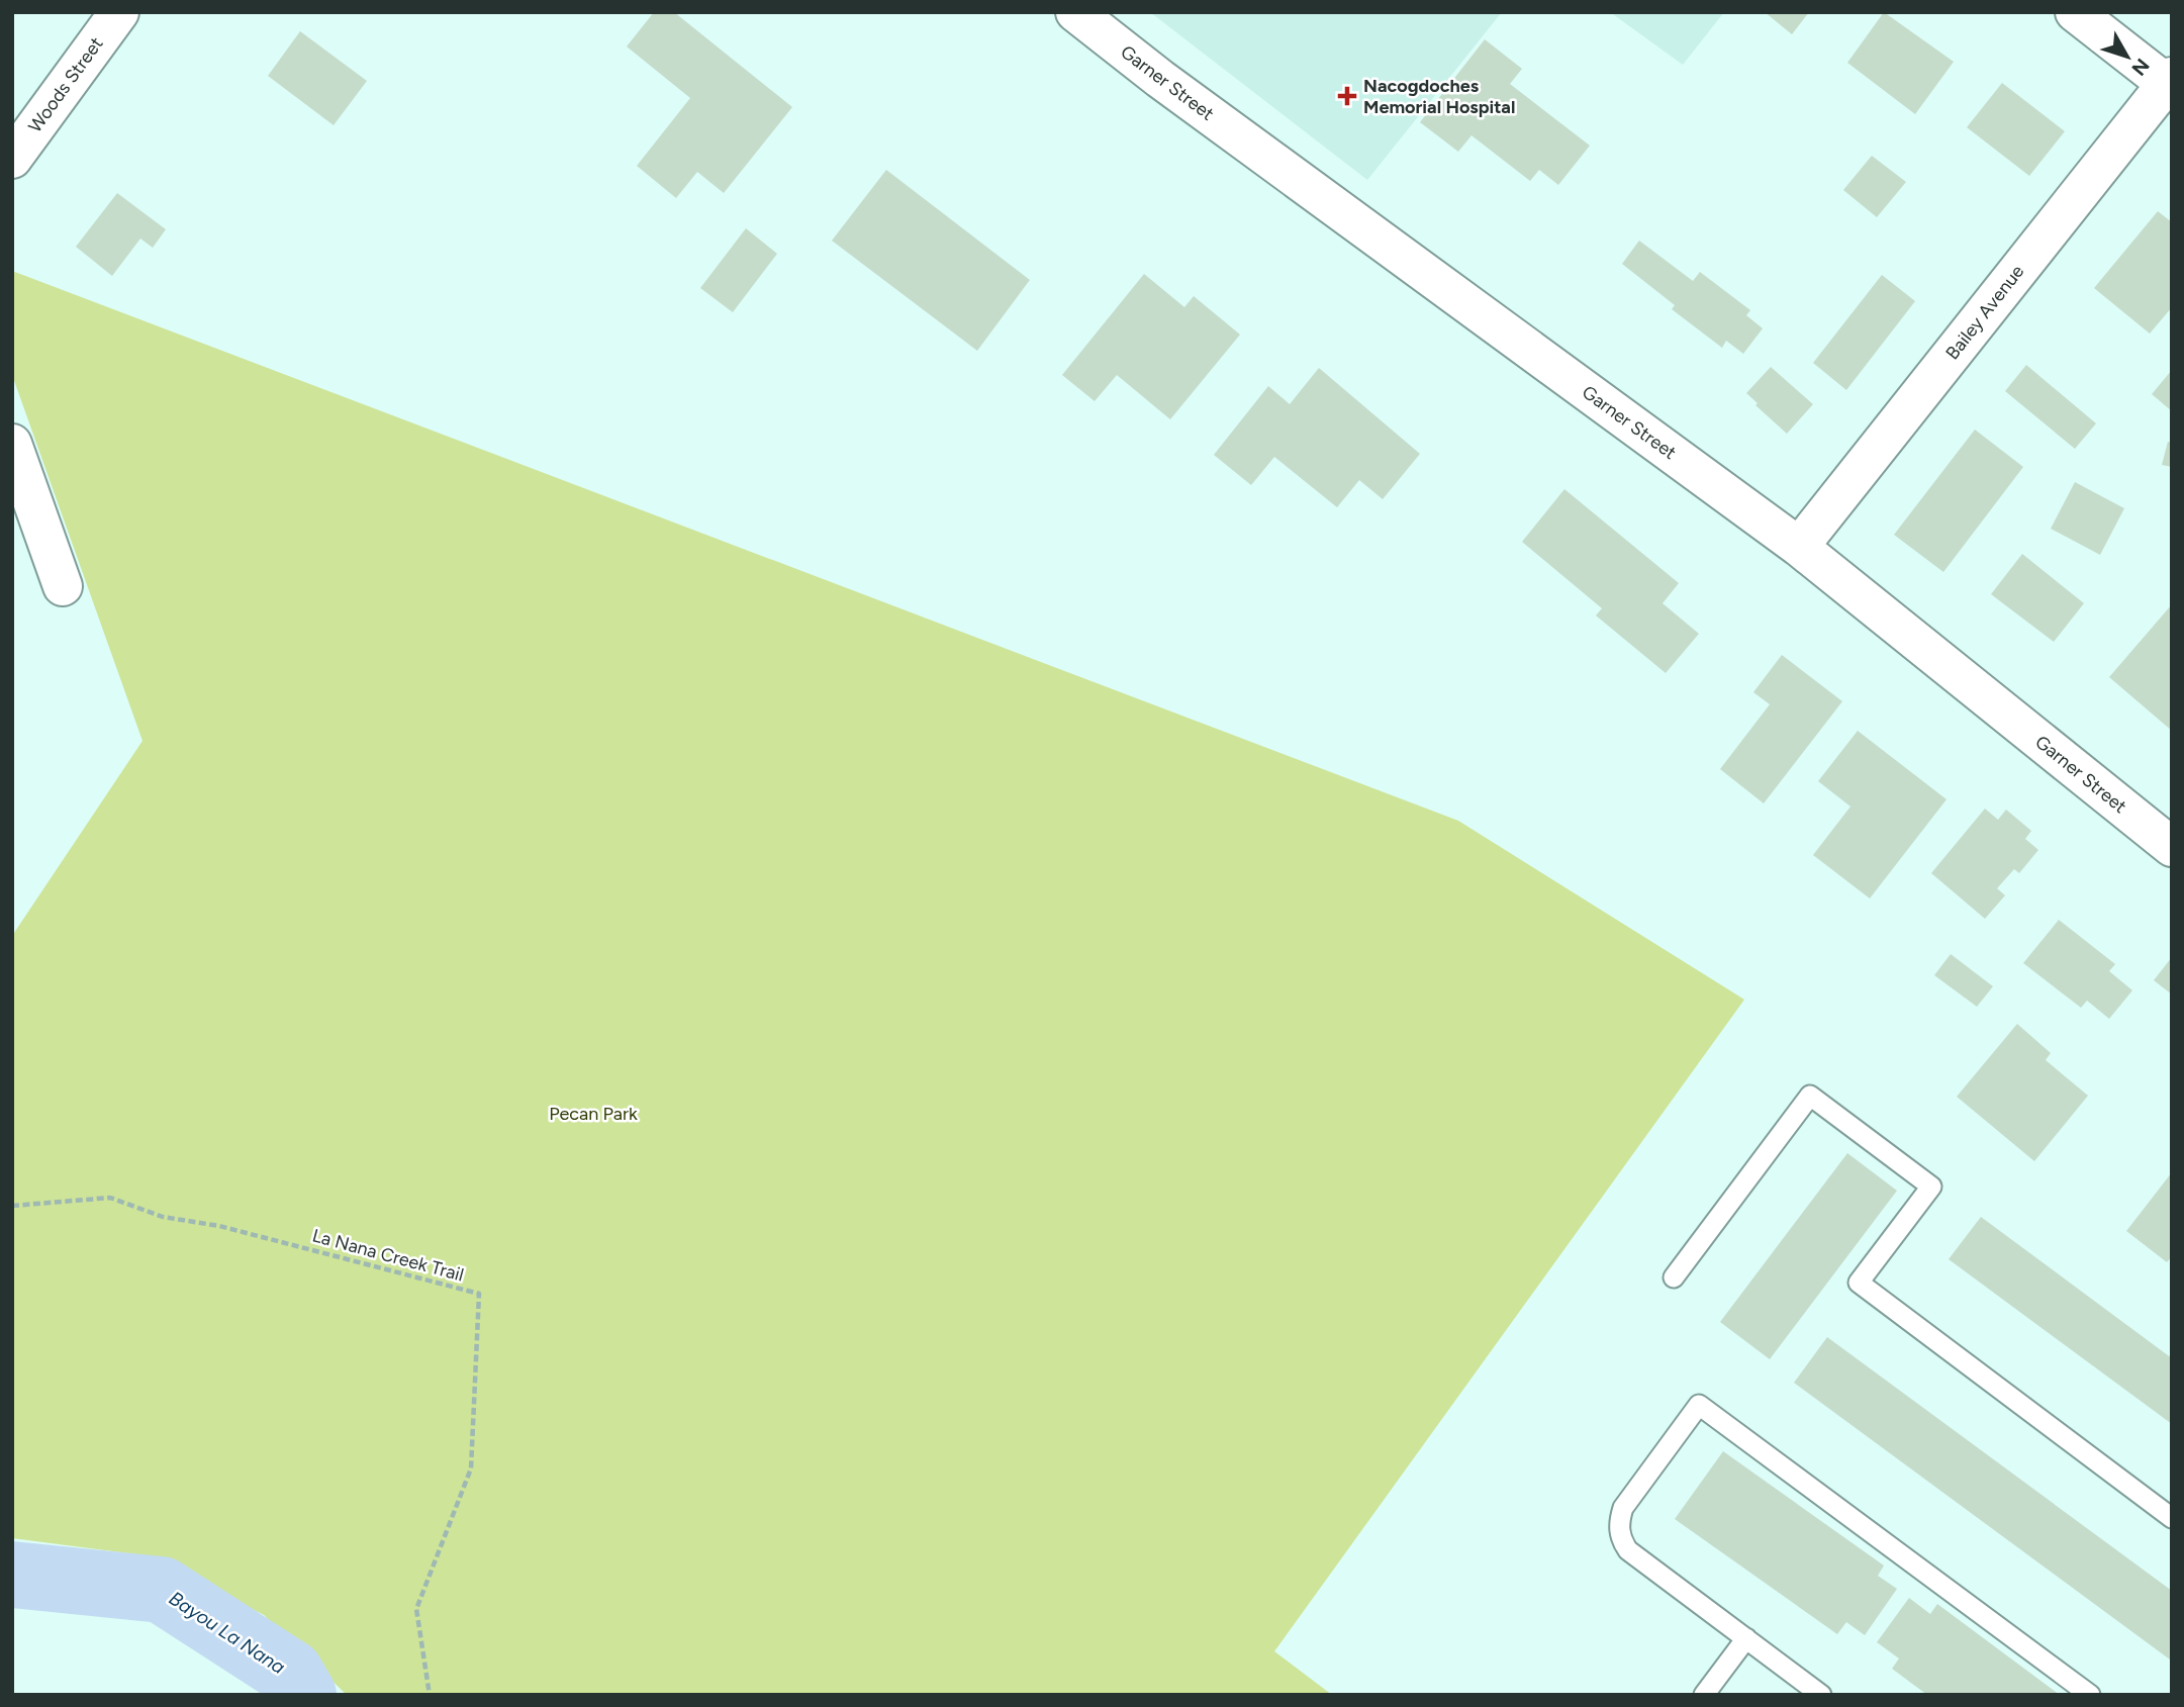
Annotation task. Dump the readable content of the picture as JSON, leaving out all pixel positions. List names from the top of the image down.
{
  "streets": {
    "street": ["Garner Street", "Woods Street", "Bailey Avenue"],
    "path": ["La Nana Creek Trail"]
  },
  "crossings": [
    ["Garner Street", "Bailey Avenue"]
  ],
  "water": ["Bayou La Nana"],
  "parks": ["Pecan Park"],
  "places": {
    "health": ["Nacogdoches Memorial Hospital"]
  },
  "north": "bottom right"
}
